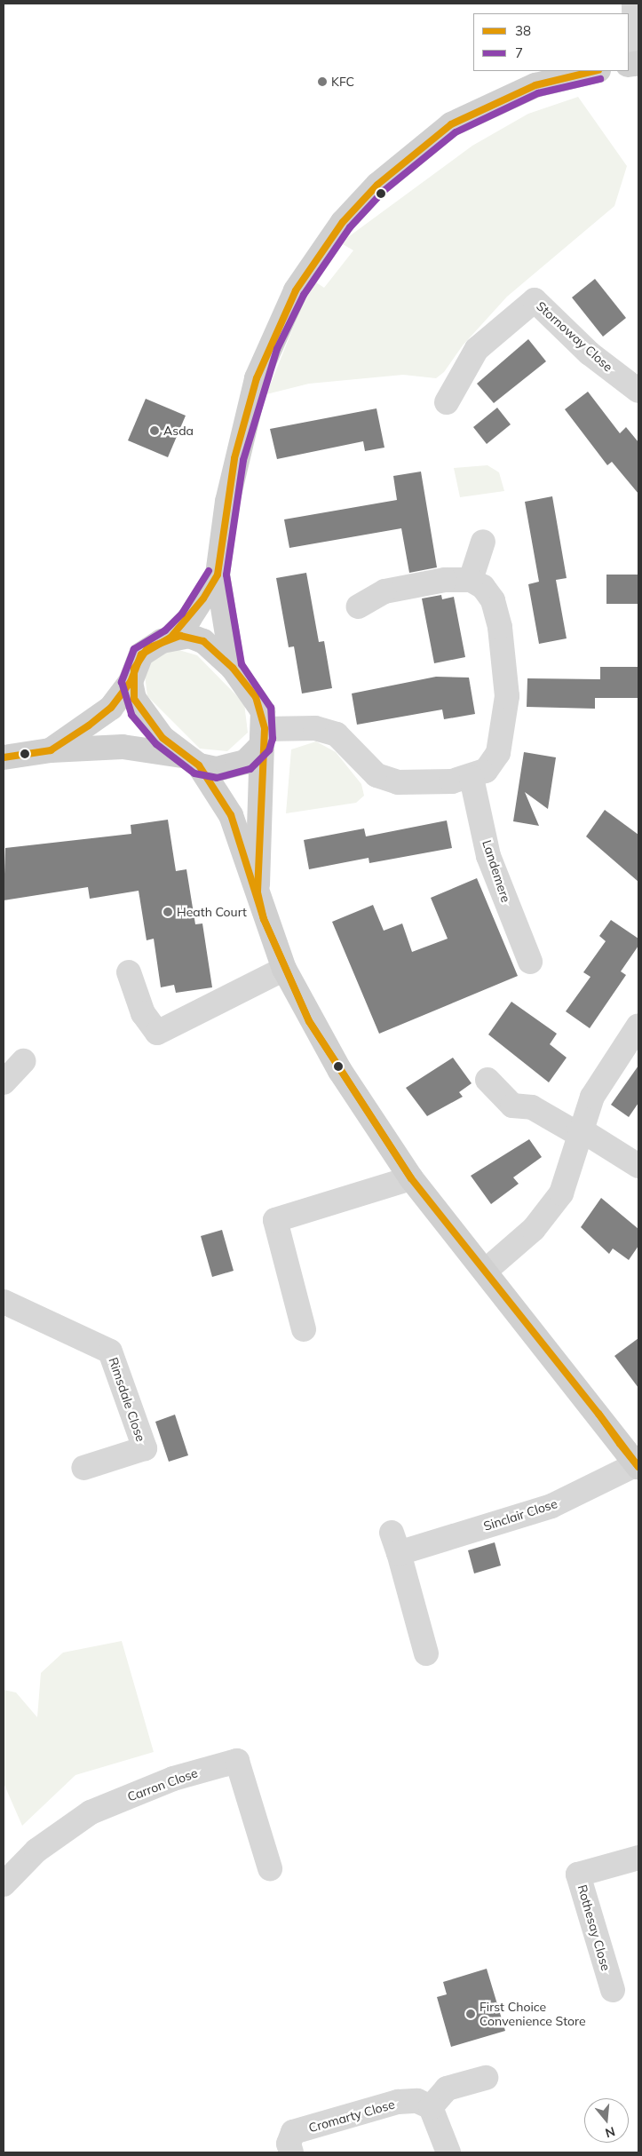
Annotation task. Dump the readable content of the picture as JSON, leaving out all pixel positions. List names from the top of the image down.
{
  "streets": {
    "street": [
      "Stornoway Close",
      "Landemere",
      "Rimsdale Close",
      "Sinclair Close",
      "Carron Close",
      "Rothesay Close",
      "Cromarty Close"
    ]
  },
  "places": [
    "KFC",
    "Asda",
    "Heath Court",
    "First Choice Convenience Store"
  ],
  "lines": ["transit line 38", "transit line 7"],
  "legend": ["38", "7"],
  "north": "bottom"
}
